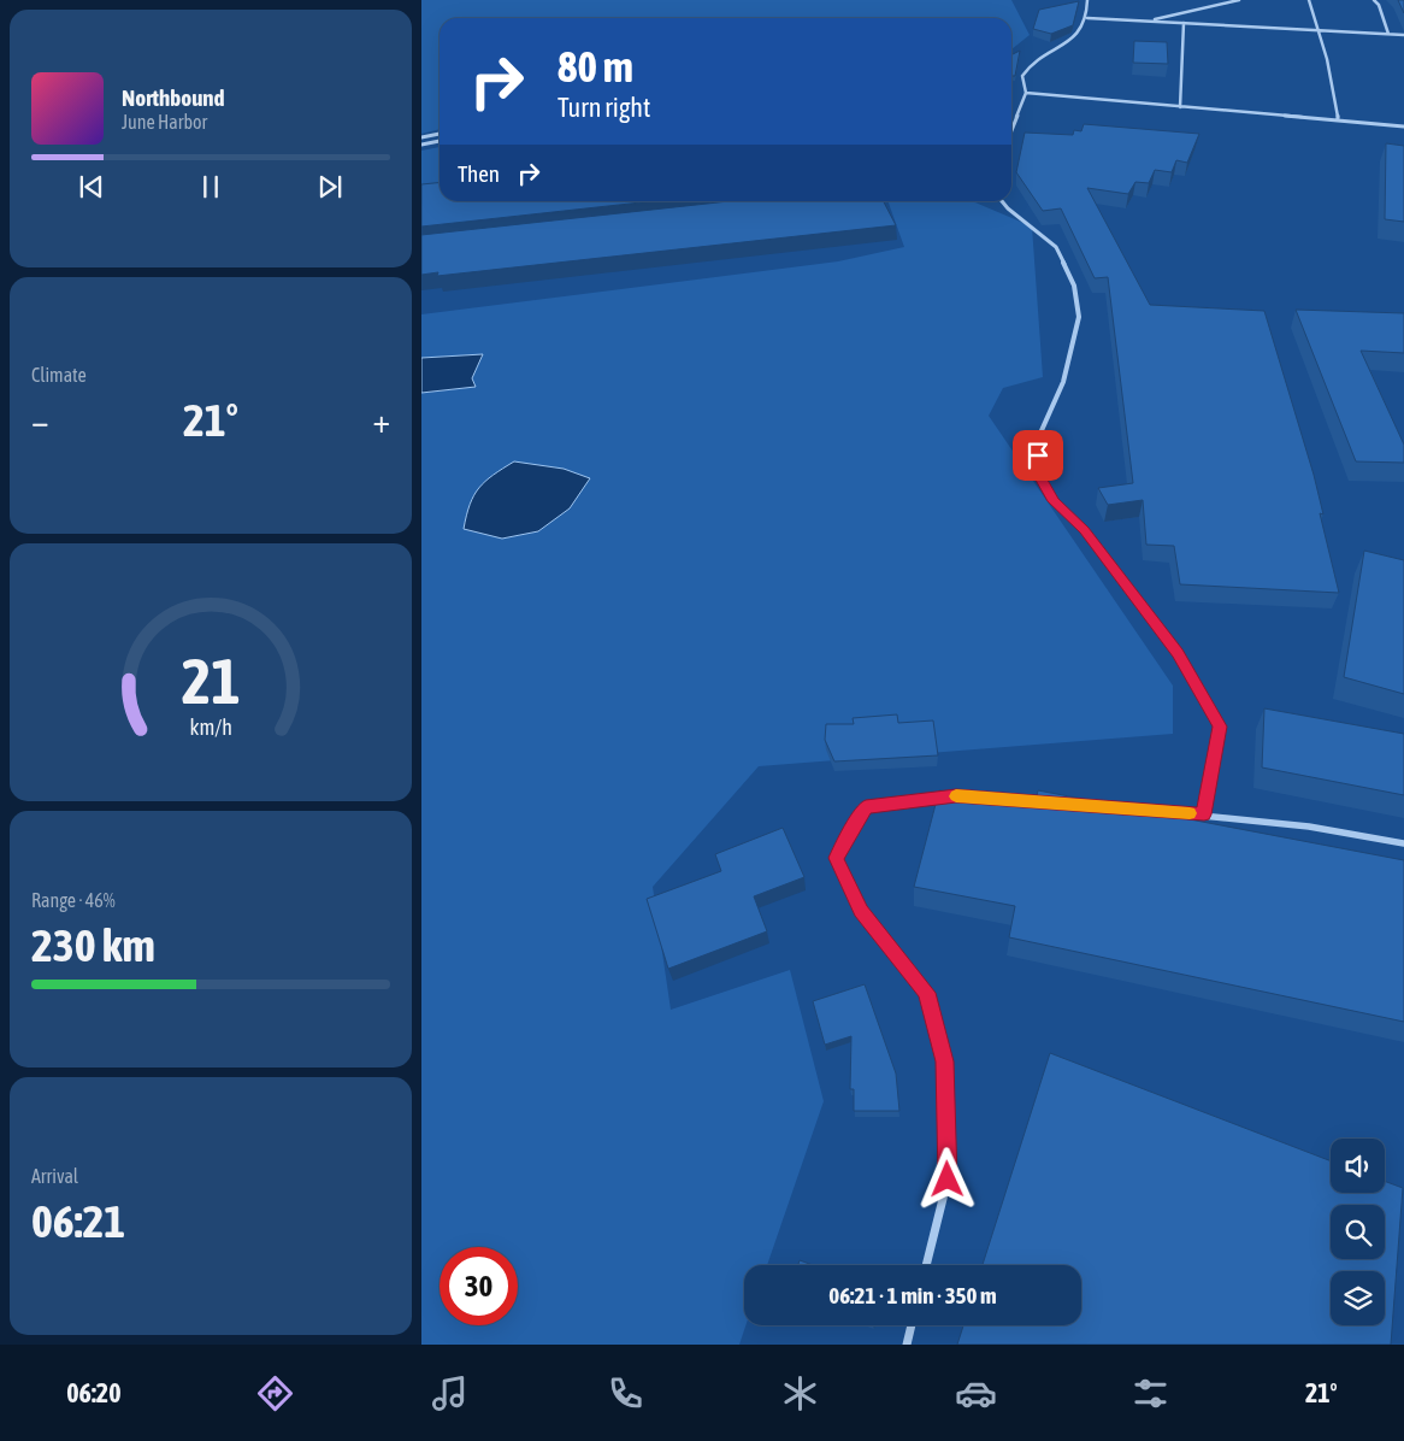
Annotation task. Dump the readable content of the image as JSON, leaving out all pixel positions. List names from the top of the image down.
{
  "page": {
    "turn": ["80 m", "Turn right"],
    "song": ["Northbound", "June Harbor"],
    "then": "Then",
    "tile": [
      "Climate",
      ["Range · 46%", "230 km"],
      ["Arrival", "06:21"]
    ],
    "heat": ["−", "21°", "+"],
    "limit": "30",
    "trip": "06:21 · 1 min · 350 m",
    "tabs": ["06:20", "21°"],
    "gauge": ["21", "km/h"]
  }
}
